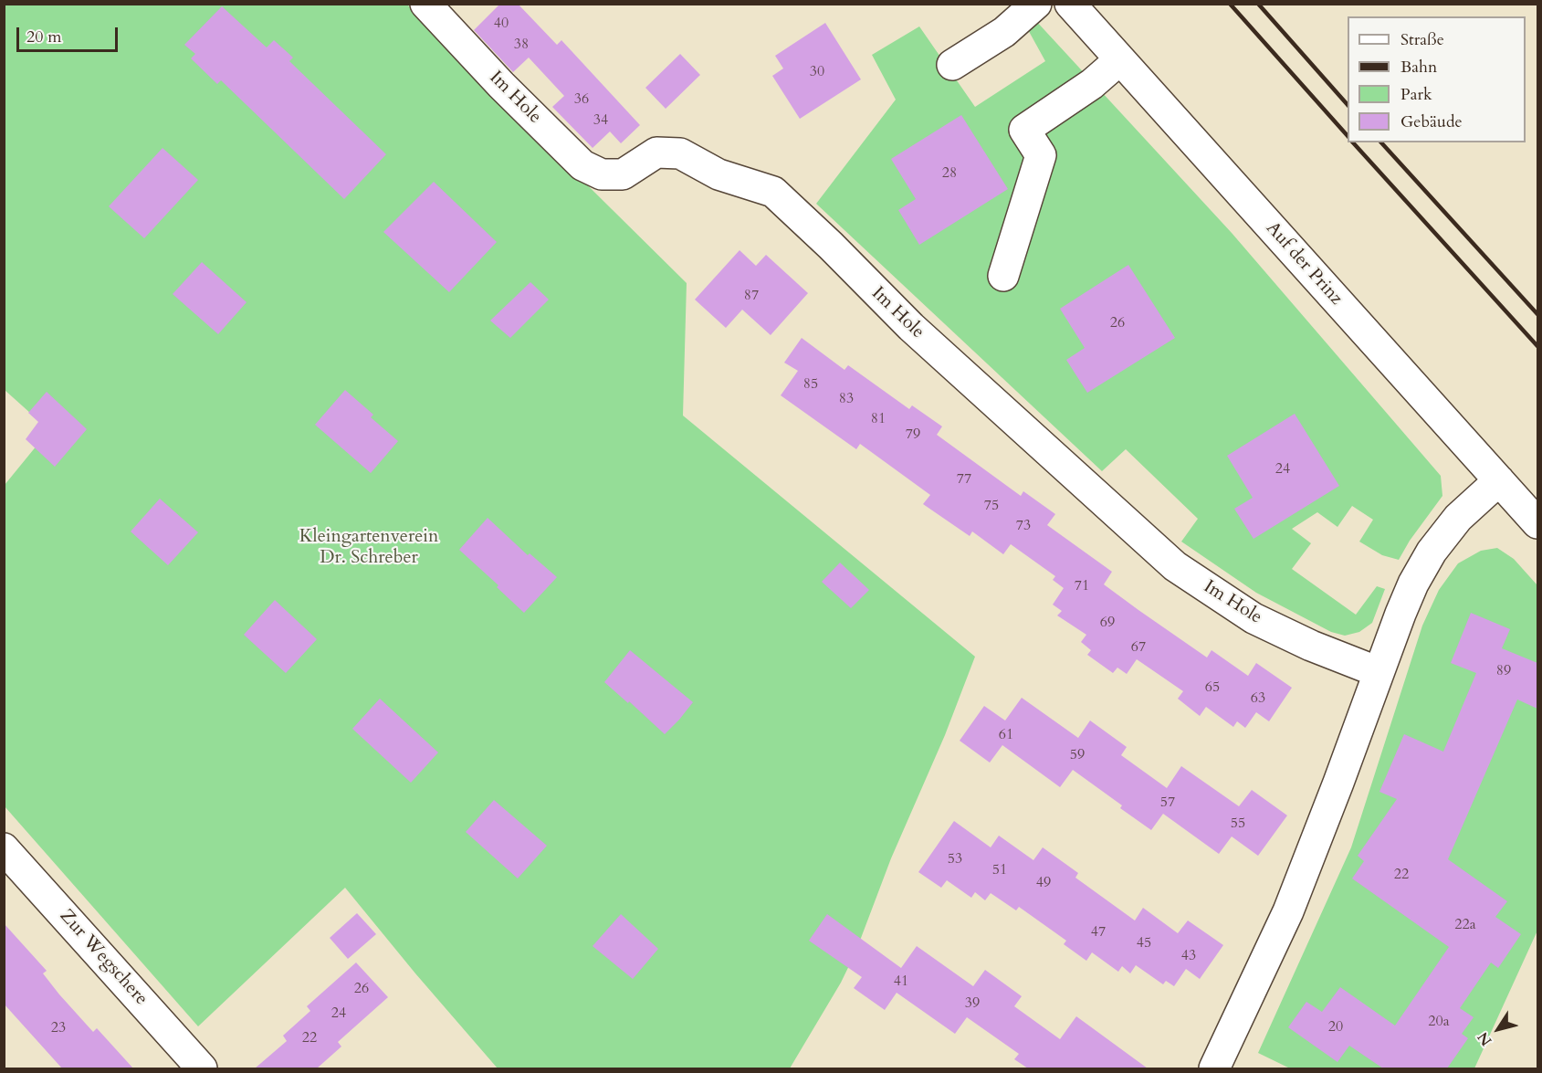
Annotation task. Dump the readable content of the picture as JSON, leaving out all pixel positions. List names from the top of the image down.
{
  "streets": {
    "street": ["Im Hole", "Auf der Prinz", "Zur Wegschere"]
  },
  "parks": ["Kleingartenverein Dr. Schreber"],
  "house_numbers": [
    "40",
    "38",
    "30",
    "36",
    "34",
    "28",
    "87",
    "26",
    "85",
    "83",
    "81",
    "79",
    "24",
    "77",
    "75",
    "73",
    "71",
    "69",
    "67",
    "89",
    "65",
    "63",
    "61",
    "59",
    "57",
    "55",
    "53",
    "51",
    "22",
    "49",
    "22a",
    "47",
    "45",
    "43",
    "41",
    "26",
    "39",
    "24",
    "20a",
    "20",
    "23",
    "22"
  ],
  "legend": [
    "Straße",
    "Bahn",
    "Park",
    "Gebäude"
  ],
  "scale_bar": "20 m",
  "north": "bottom left"
}
